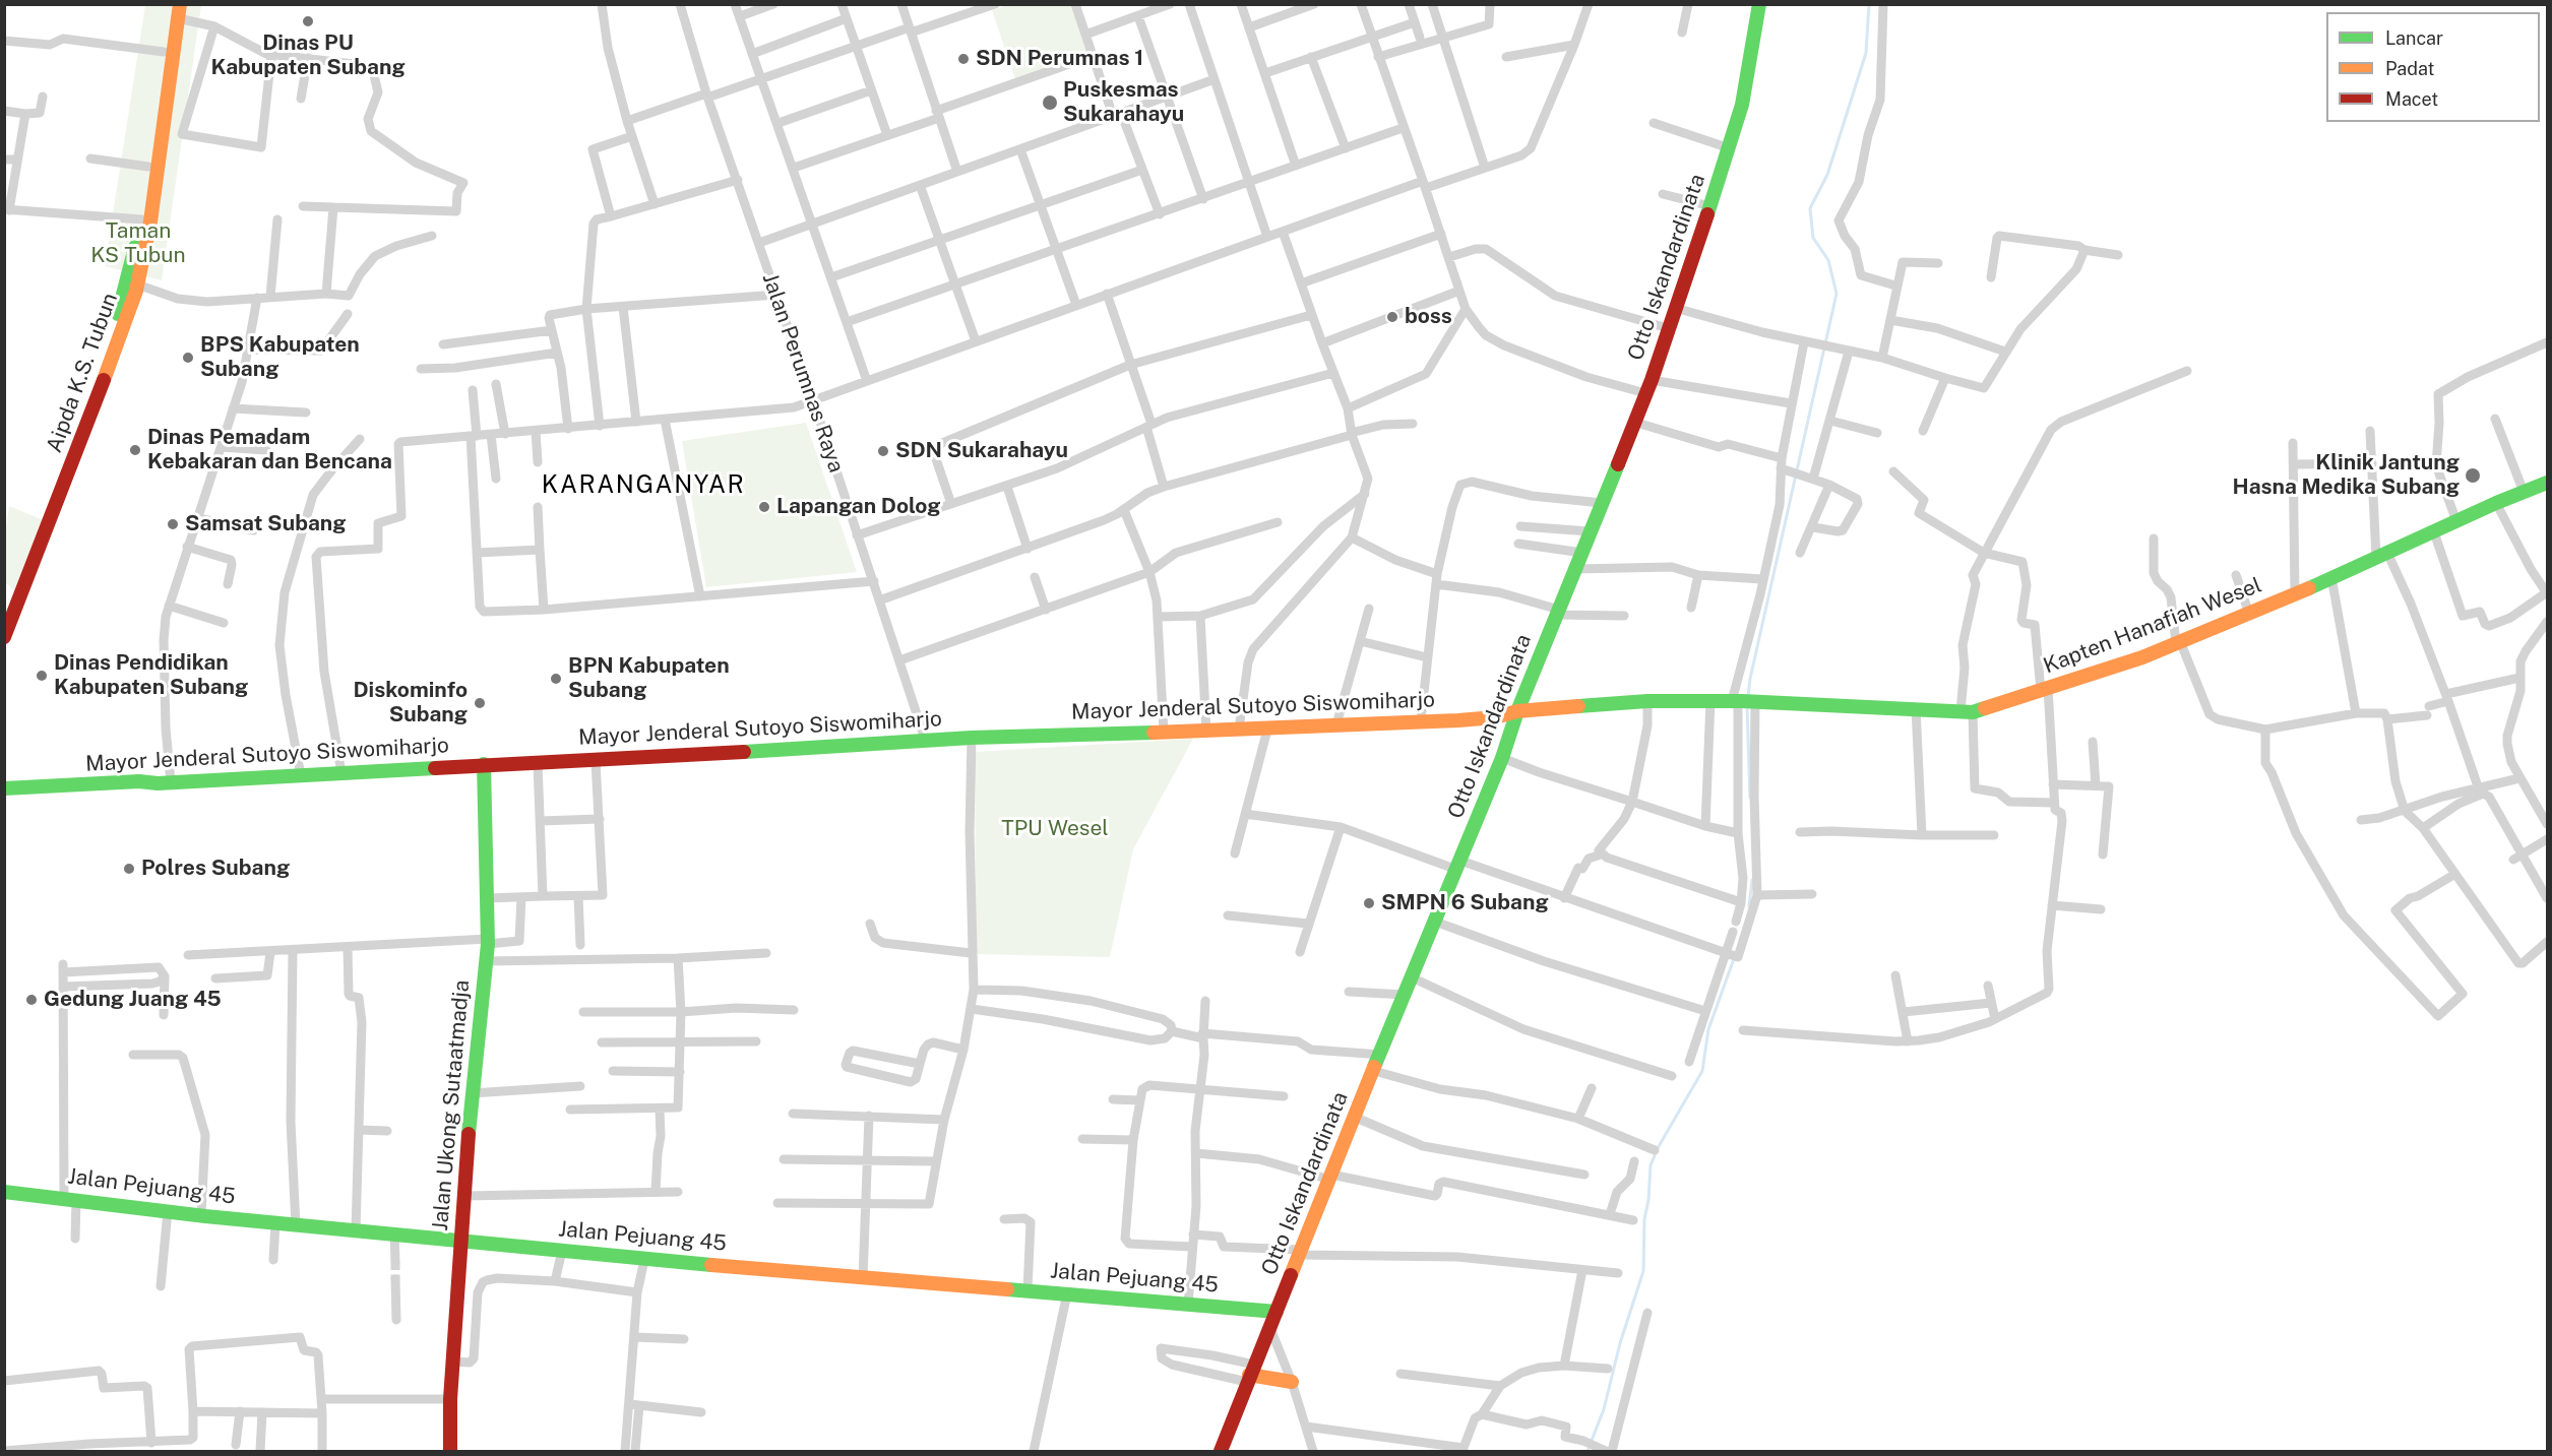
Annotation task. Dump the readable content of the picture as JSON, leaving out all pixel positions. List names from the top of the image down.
{
  "streets": {
    "main road": [
      "Otto Iskandardinata",
      "Aipda K.S. Tubun",
      "Kapten Hanafiah Wesel",
      "Mayor Jenderal Sutoyo Siswomiharjo",
      "Jalan Ukong Sutaatmadja",
      "Jalan Pejuang 45"
    ],
    "street": ["Jalan Perumnas Raya"]
  },
  "crossings": [
    ["Otto Iskandardinata", "Kapten Hanafiah Wesel"],
    ["Otto Iskandardinata", "Mayor Jenderal Sutoyo Siswomiharjo"],
    ["Otto Iskandardinata", "Jalan Pejuang 45"],
    ["Jalan Perumnas Raya", "Mayor Jenderal Sutoyo Siswomiharjo"],
    ["Kapten Hanafiah Wesel", "Mayor Jenderal Sutoyo Siswomiharjo"],
    ["Mayor Jenderal Sutoyo Siswomiharjo", "Jalan Ukong Sutaatmadja"],
    ["Jalan Ukong Sutaatmadja", "Jalan Pejuang 45"]
  ],
  "districts": ["KARANGANYAR"],
  "parks": ["Taman KS Tubun", "TPU Wesel"],
  "places": [
    "Dinas PU Kabupaten Subang",
    "SDN Perumnas 1",
    "Puskesmas Sukarahayu",
    "boss",
    "BPS Kabupaten Subang",
    "Dinas Pemadam Kebakaran dan Bencana",
    "SDN Sukarahayu",
    "Klinik Jantung Hasna Medika Subang",
    "Lapangan Dolog",
    "Samsat Subang",
    "Dinas Pendidikan Kabupaten Subang",
    "BPN Kabupaten Subang",
    "Diskominfo Subang",
    "Polres Subang",
    "SMPN 6 Subang",
    "Gedung Juang 45"
  ],
  "legend": ["Lancar", "Padat", "Macet"]
}
